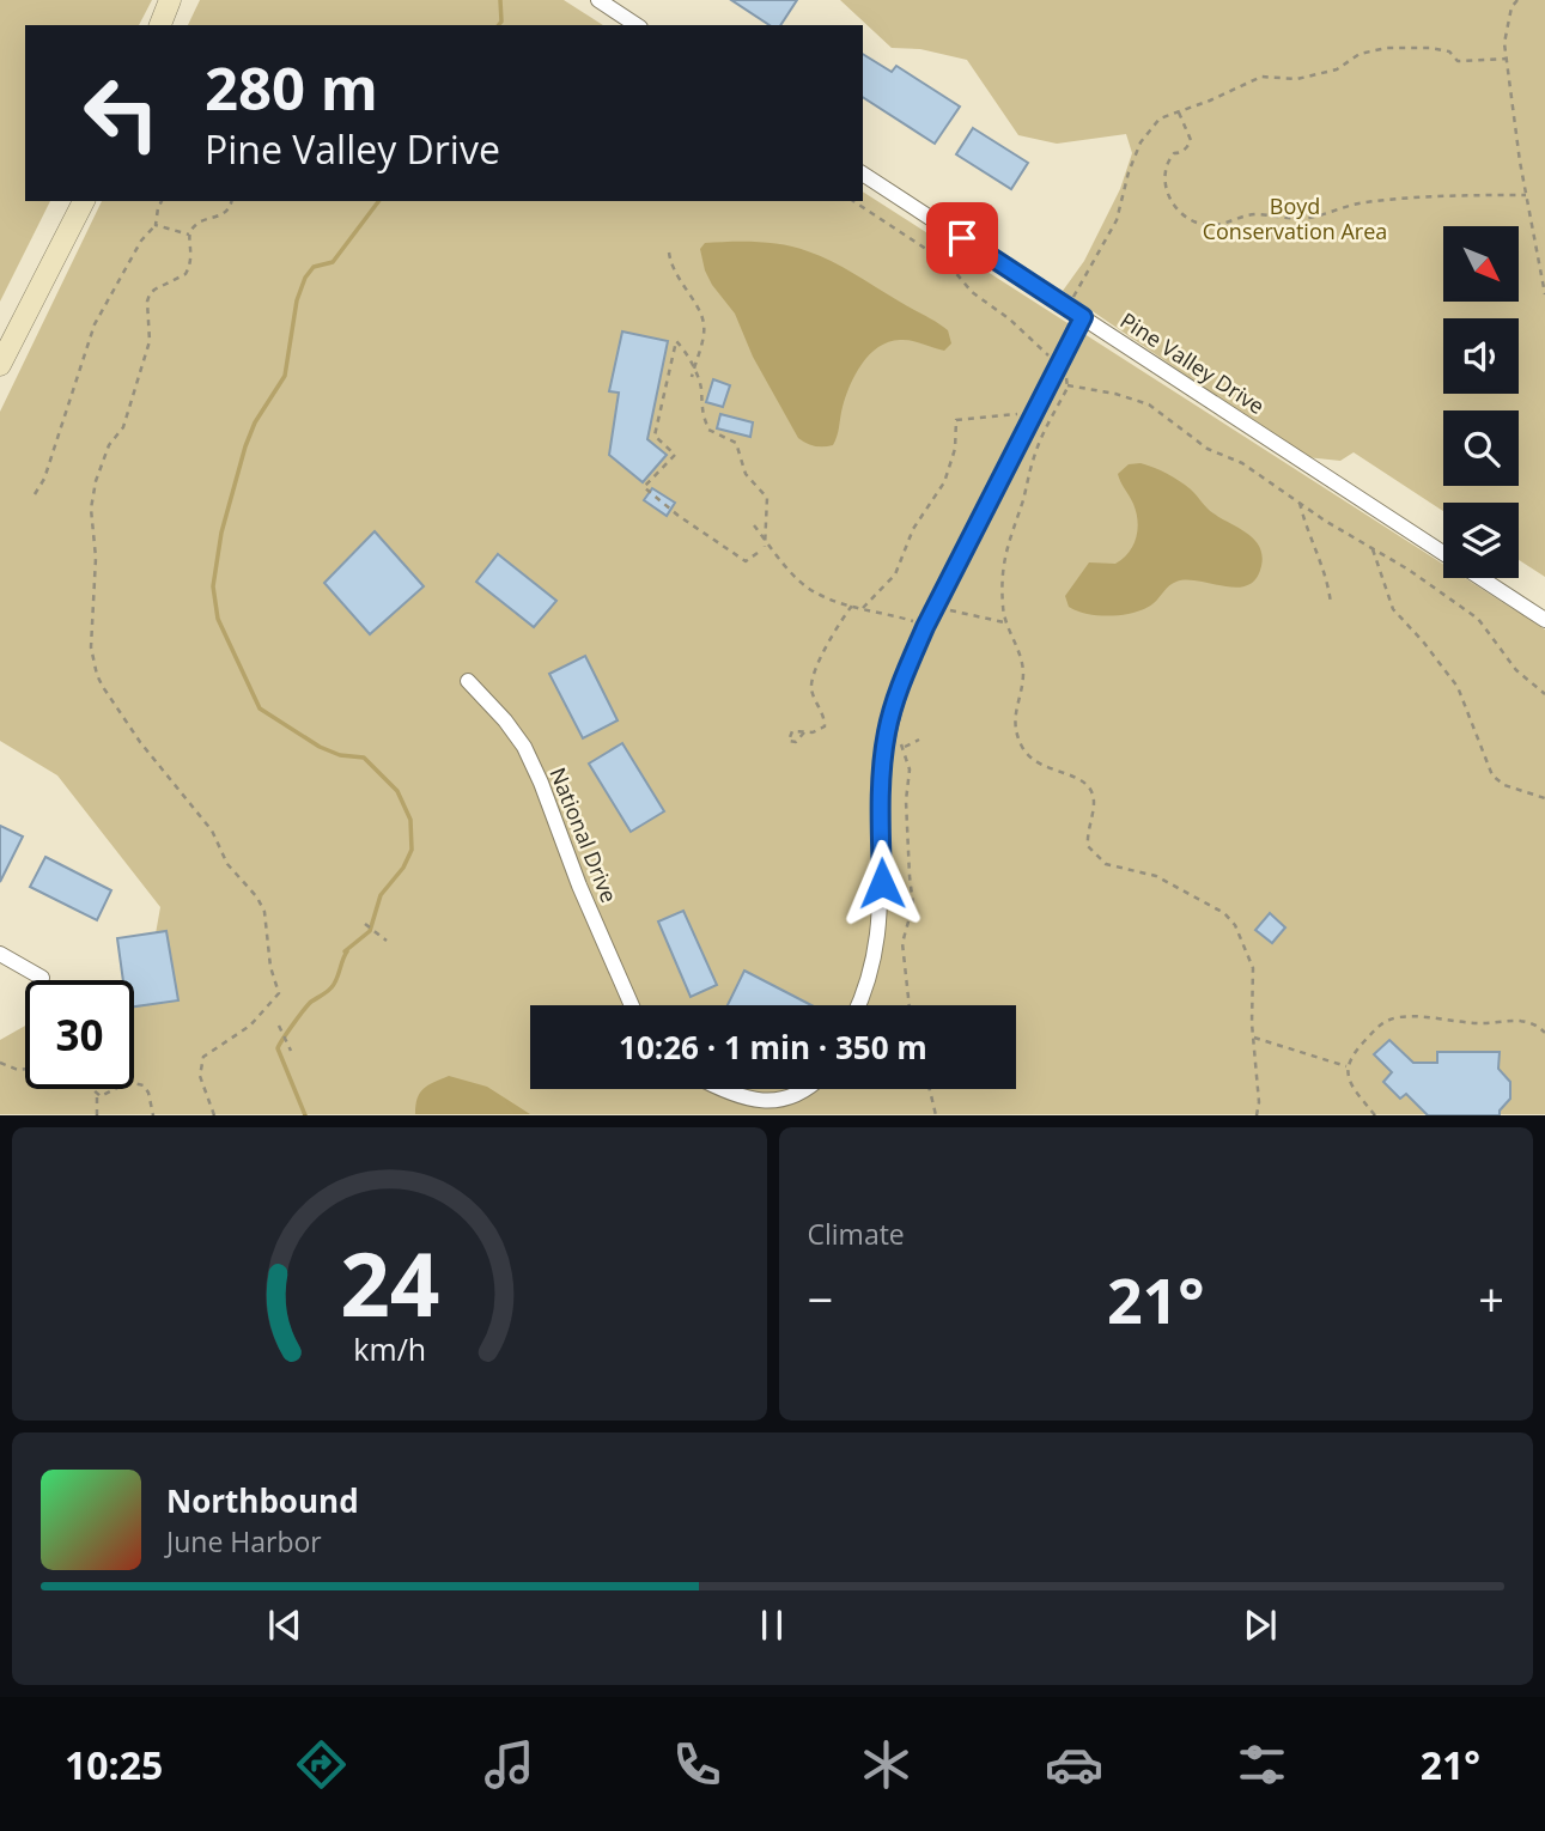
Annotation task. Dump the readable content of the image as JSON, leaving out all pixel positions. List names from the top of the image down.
{
  "streets": {
    "street": ["Pine Valley Drive", "National Drive"]
  },
  "parks": ["Boyd Conservation Area"],
  "north": "bottom right",
  "page": {
    "turn": ["280 m", "Pine Valley Drive"],
    "limit": "30",
    "trip": "10:26 · 1 min · 350 m",
    "tile": "Climate",
    "heat": ["−", "21°", "+"],
    "song": ["Northbound", "June Harbor"],
    "tabs": ["10:25", "21°"],
    "gauge": ["24", "km/h"]
  }
}
